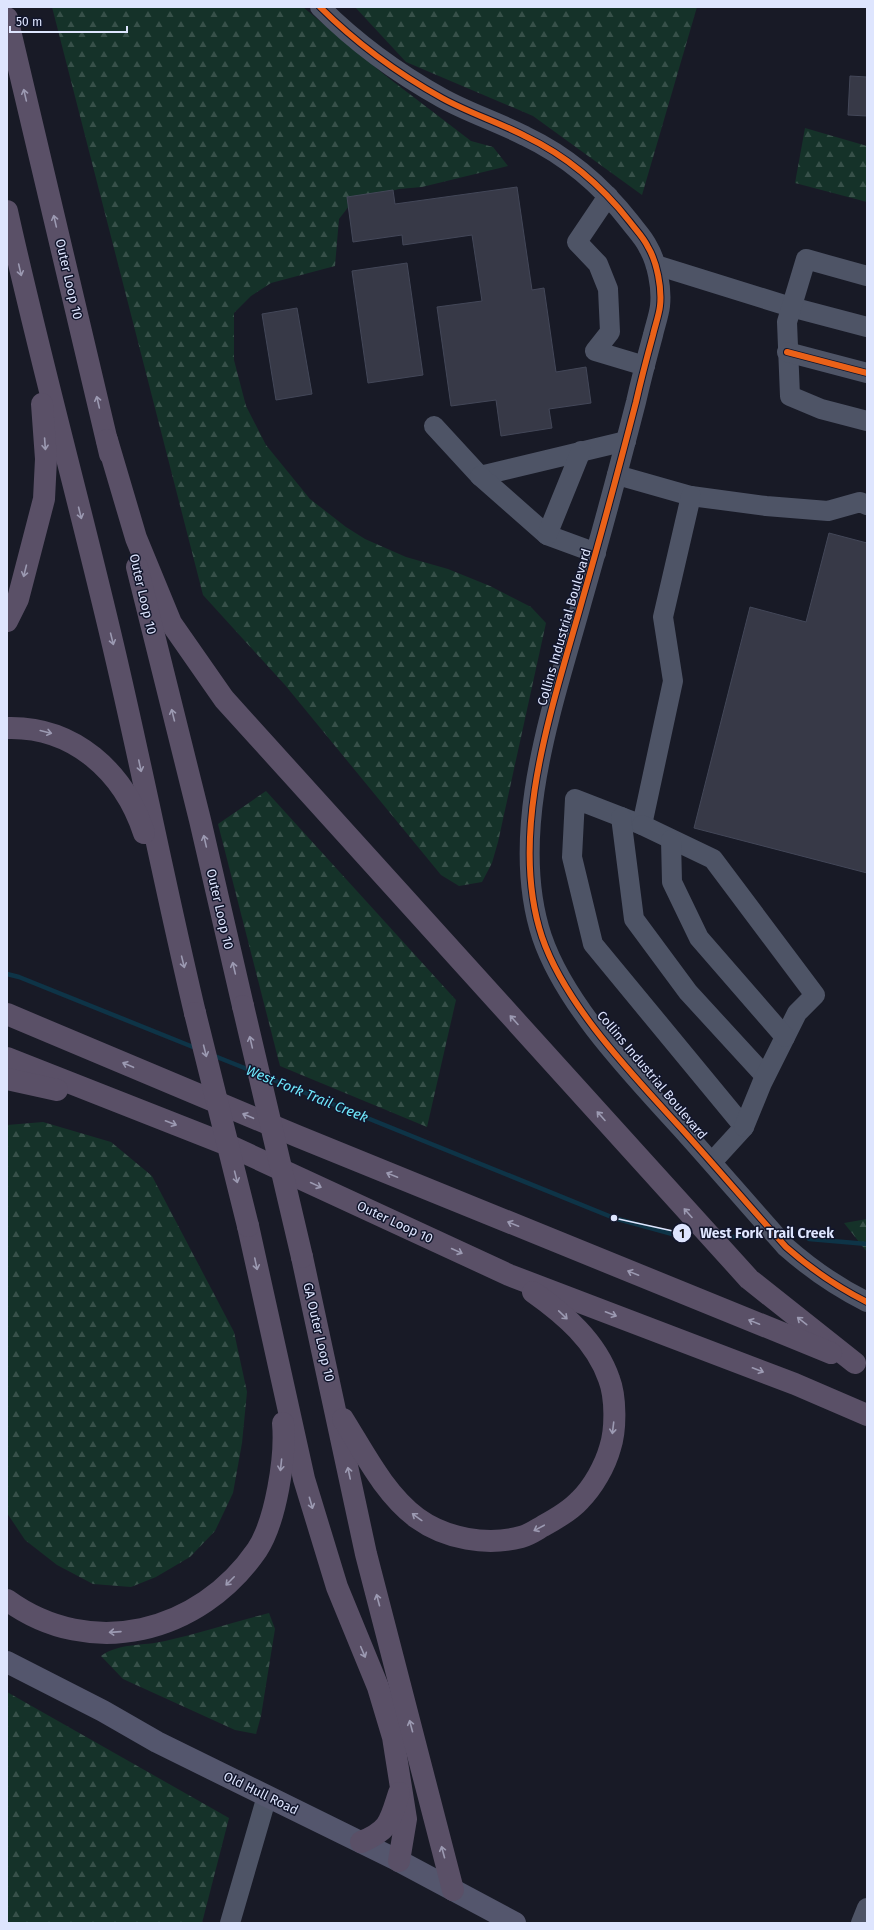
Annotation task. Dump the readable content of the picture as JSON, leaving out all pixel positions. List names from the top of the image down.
{
  "streets": {
    "highway": ["Outer Loop 10", "GA Outer Loop 10"],
    "main road": ["Old Hull Road"],
    "street": ["Collins Industrial Boulevard"]
  },
  "crossings": [
    ["Outer Loop 10", "GA Outer Loop 10"],
    ["GA Outer Loop 10", "Old Hull Road"]
  ],
  "water": ["West Fork Trail Creek"],
  "places": ["West Fork Trail Creek"],
  "scale_bar": "50 m"
}
